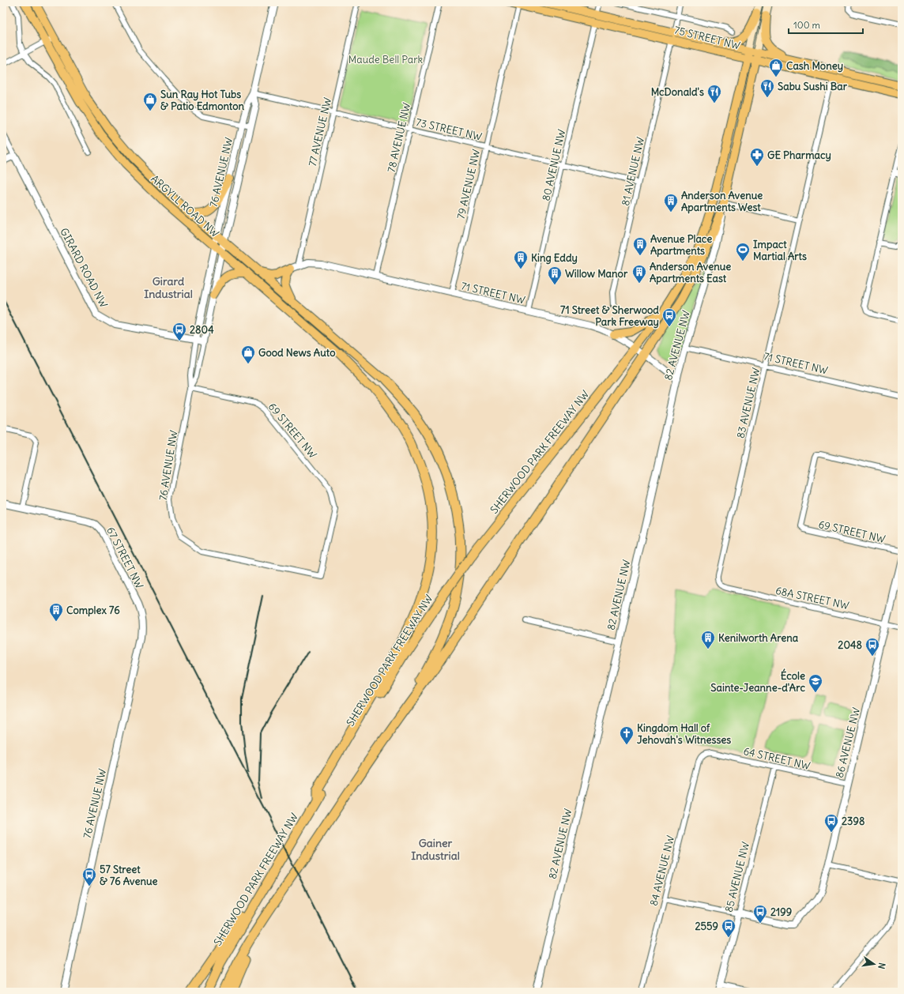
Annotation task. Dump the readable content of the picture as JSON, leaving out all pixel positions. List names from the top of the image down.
{
  "streets": {
    "highway": ["SHERWOOD PARK FREEWAY NW"],
    "main road": ["75 STREET NW", "ARGYLL ROAD NW", "82 AVENUE NW"],
    "street": [
      "73 STREET NW",
      "77 AVENUE NW",
      "78 AVENUE NW",
      "80 AVENUE NW",
      "81 AVENUE NW",
      "76 AVENUE NW",
      "79 AVENUE NW",
      "GIRARD ROAD NW",
      "71 STREET NW",
      "83 AVENUE NW",
      "69 STREET NW",
      "67 STREET NW",
      "68A STREET NW",
      "86 AVENUE NW",
      "64 STREET NW",
      "84 AVENUE NW",
      "85 AVENUE NW"
    ]
  },
  "crossings": [
    ["75 STREET NW", "80 AVENUE NW"],
    ["75 STREET NW", "81 AVENUE NW"],
    ["75 STREET NW", "79 AVENUE NW"],
    ["75 STREET NW", "82 AVENUE NW"],
    ["75 STREET NW", "83 AVENUE NW"],
    ["73 STREET NW", "77 AVENUE NW"],
    ["73 STREET NW", "78 AVENUE NW"],
    ["73 STREET NW", "80 AVENUE NW"],
    ["73 STREET NW", "81 AVENUE NW"],
    ["73 STREET NW", "76 AVENUE NW"],
    ["73 STREET NW", "79 AVENUE NW"],
    ["77 AVENUE NW", "71 STREET NW"],
    ["78 AVENUE NW", "71 STREET NW"],
    ["80 AVENUE NW", "71 STREET NW"],
    ["76 AVENUE NW", "ARGYLL ROAD NW"],
    ["76 AVENUE NW", "GIRARD ROAD NW"],
    ["76 AVENUE NW", "69 STREET NW"],
    ["76 AVENUE NW", "67 STREET NW"],
    ["79 AVENUE NW", "71 STREET NW"],
    ["71 STREET NW", "82 AVENUE NW"],
    ["71 STREET NW", "83 AVENUE NW"],
    ["71 STREET NW", "SHERWOOD PARK FREEWAY NW"],
    ["82 AVENUE NW", "SHERWOOD PARK FREEWAY NW"],
    ["83 AVENUE NW", "68A STREET NW"],
    ["68A STREET NW", "86 AVENUE NW"],
    ["86 AVENUE NW", "64 STREET NW"],
    ["86 AVENUE NW", "85 AVENUE NW"],
    ["64 STREET NW", "84 AVENUE NW"],
    ["64 STREET NW", "85 AVENUE NW"]
  ],
  "districts": ["Girard Industrial", "Gainer Industrial"],
  "parks": ["Maude Bell Park"],
  "places": {
    "shop": ["Cash Money", "Sun Ray Hot Tubs & Patio Edmonton", "Good News Auto"],
    "restaurant": ["Sabu Sushi Bar", "McDonald's"],
    "pharmacy": ["GE Pharmacy"],
    "building": [
      "Anderson Avenue Apartments West",
      "Avenue Place Apartments",
      "King Eddy",
      "Anderson Avenue Apartments East",
      "Willow Manor",
      "Complex 76",
      "Kenilworth Arena"
    ],
    "sports": ["Impact Martial Arts"],
    "bus stop": [
      "71 Street & Sherwood Park Freeway",
      "2804",
      "2048",
      "2398",
      "57 Street & 76 Avenue",
      "2199",
      "2559"
    ],
    "school or university": ["École Sainte-Jeanne-d'Arc"],
    "church": ["Kingdom Hall of Jehovah's Witnesses"]
  },
  "scale_bar": "100 m",
  "north": "right"
}
